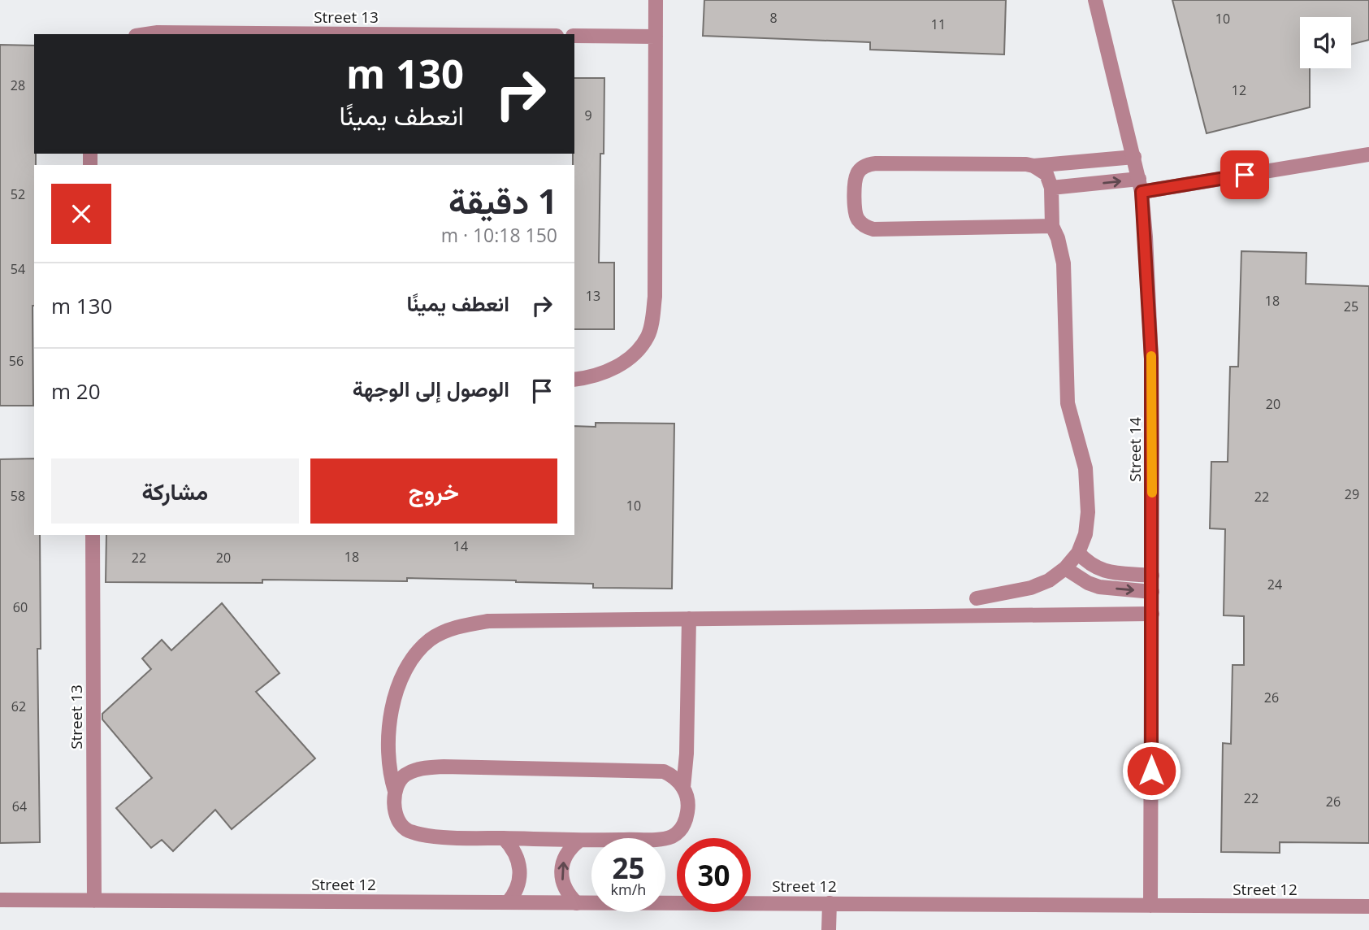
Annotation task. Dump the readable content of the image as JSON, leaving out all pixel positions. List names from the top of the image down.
{
  "streets": {
    "street": ["Street 13", "Street 14", "Street 12"]
  },
  "crossings": [
    ["Street 13", "Street 12"],
    ["Street 14", "Street 12"]
  ],
  "house_numbers": [
    "8",
    "10",
    "11",
    "28",
    "12",
    "9",
    "52",
    "54",
    "13",
    "18",
    "25",
    "56",
    "20",
    "29",
    "58",
    "22",
    "10",
    "14",
    "18",
    "22",
    "20",
    "24",
    "60",
    "26",
    "62",
    "22",
    "26",
    "64"
  ],
  "page": {
    "turn": ["130 m", "انعطف يمينًا"],
    "heading": ["1 دقيقة", "150 m · 10:18"],
    "list": [
      {
        "name": "انعطف يمينًا",
        "value": "130 m"
      },
      {
        "name": "الوصول إلى الوجهة",
        "value": "20 m"
      }
    ],
    "buttons": ["خروج", "مشاركة"],
    "speed": "25 km/h",
    "limit": "30"
  }
}
